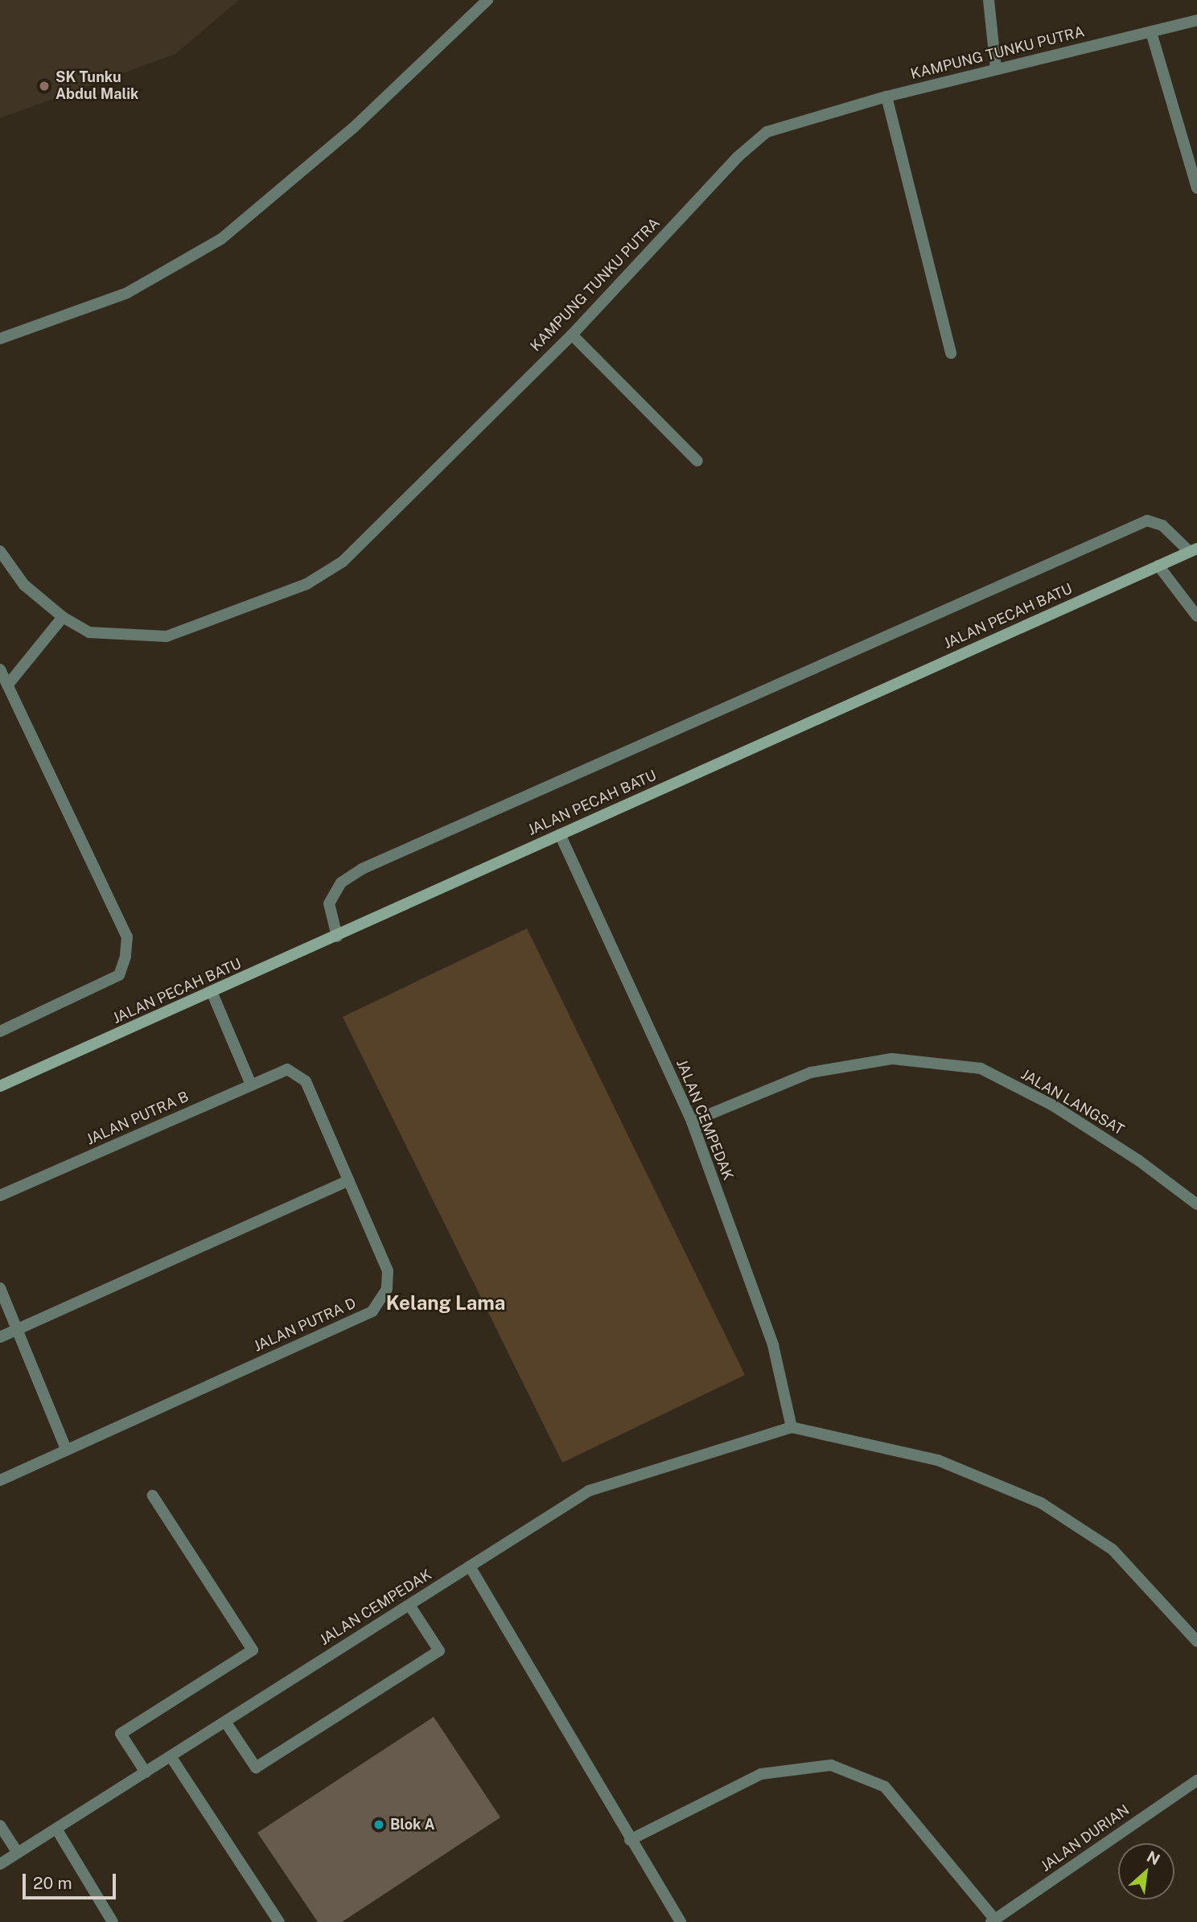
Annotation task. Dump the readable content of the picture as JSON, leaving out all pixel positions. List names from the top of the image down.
{
  "streets": {
    "street": [
      "KAMPUNG TUNKU PUTRA",
      "JALAN PECAH BATU",
      "JALAN LANGSAT",
      "JALAN PUTRA B",
      "JALAN CEMPEDAK",
      "JALAN PUTRA D",
      "JALAN DURIAN"
    ]
  },
  "crossings": [
    ["JALAN PECAH BATU", "JALAN CEMPEDAK"],
    ["JALAN LANGSAT", "JALAN CEMPEDAK"],
    ["JALAN PUTRA B", "JALAN PUTRA D"]
  ],
  "districts": ["Kelang Lama"],
  "places": ["SK Tunku Abdul Malik", "Blok A"],
  "scale_bar": "20 m",
  "north": "top right"
}
